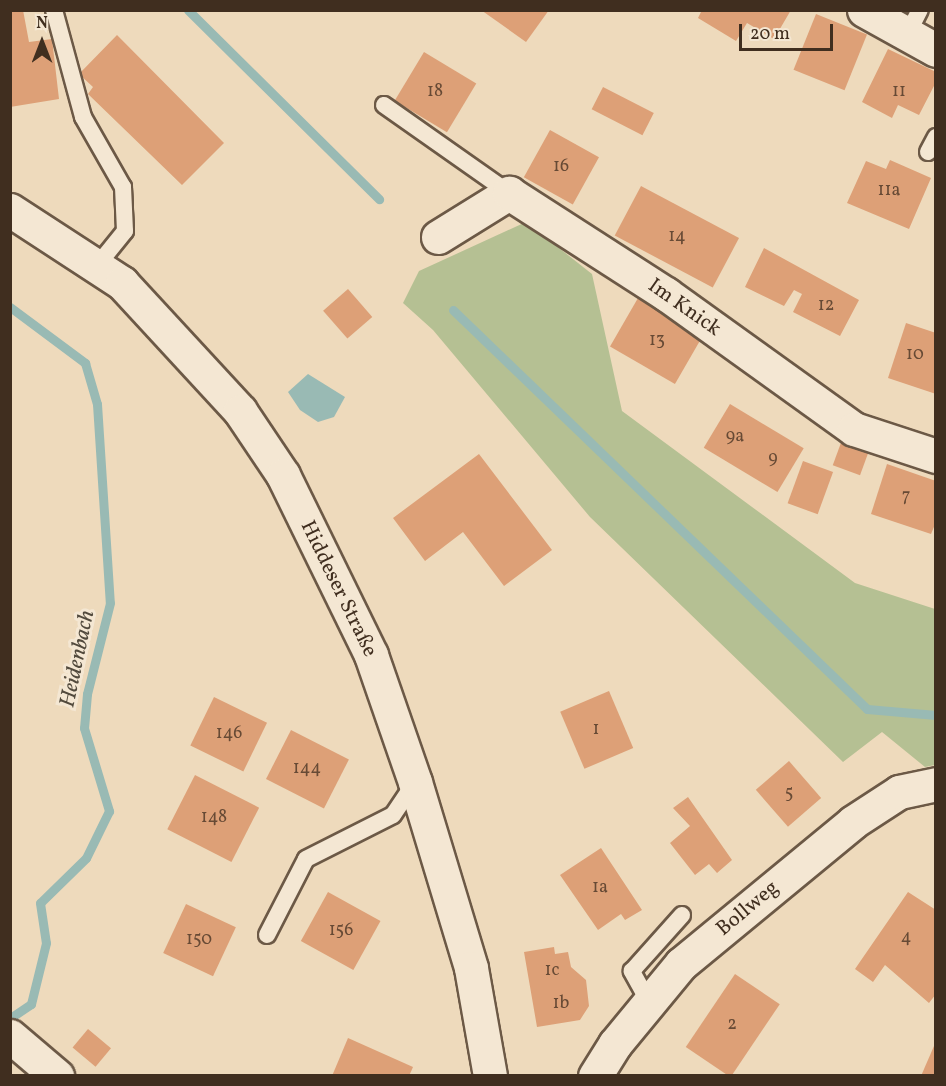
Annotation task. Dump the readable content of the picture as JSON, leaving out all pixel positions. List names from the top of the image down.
{
  "streets": {
    "street": ["Im Knick", "Hiddeser Straße", "Bollweg"]
  },
  "water": ["Heidenbach"],
  "house_numbers": [
    "18",
    "11",
    "16",
    "11a",
    "14",
    "12",
    "13",
    "10",
    "9a",
    "9",
    "7",
    "1",
    "146",
    "144",
    "5",
    "148",
    "1a",
    "156",
    "4",
    "150",
    "1c",
    "1b",
    "2"
  ],
  "scale_bar": "20 m",
  "north": "top"
}
